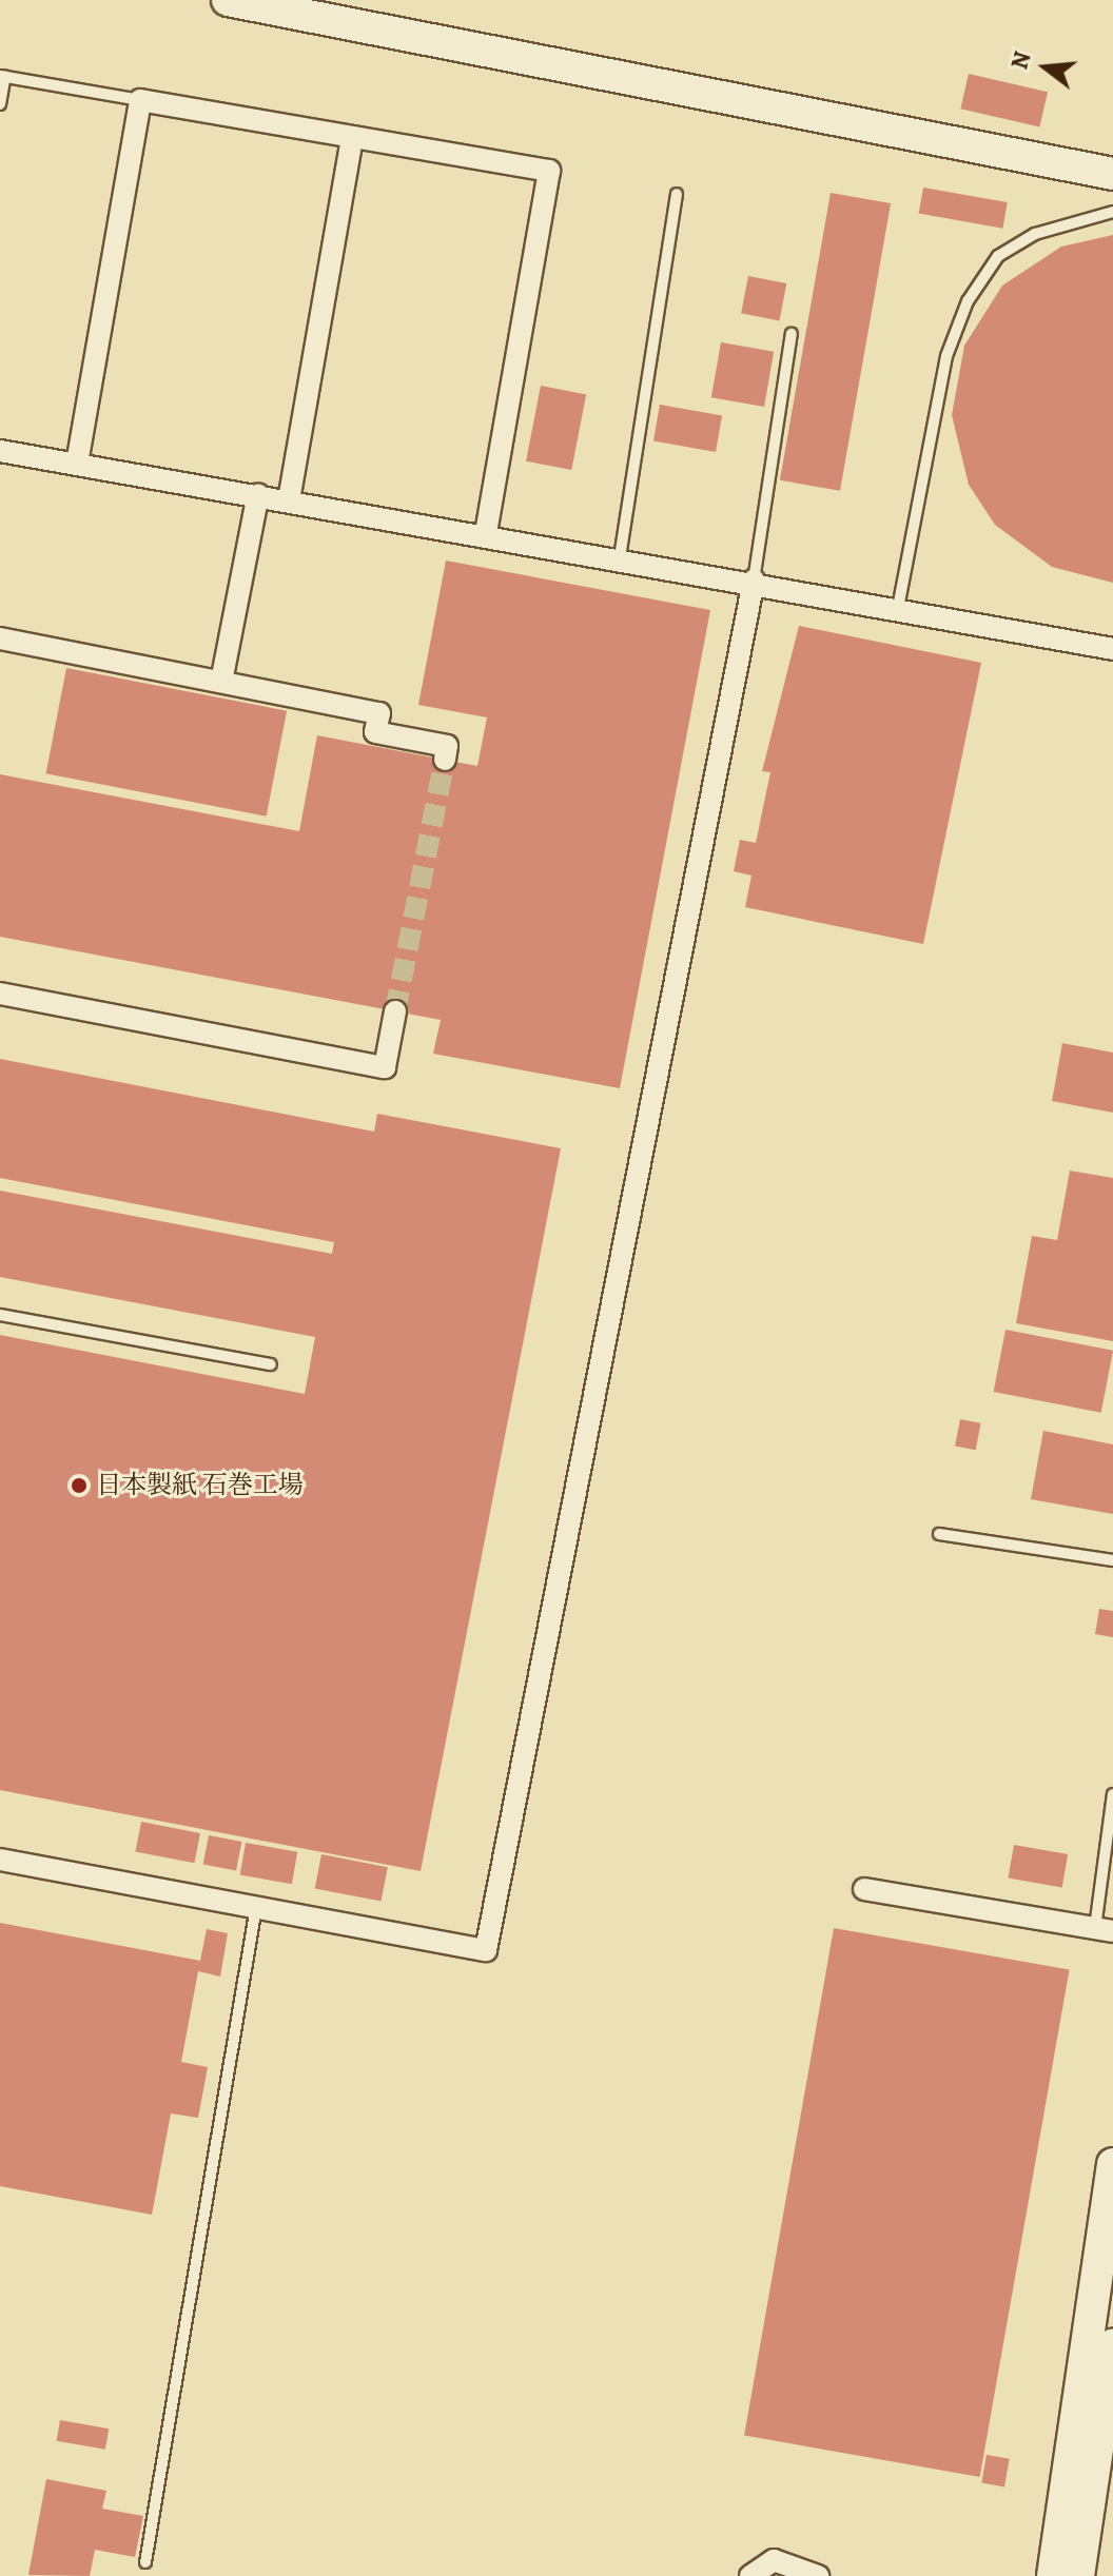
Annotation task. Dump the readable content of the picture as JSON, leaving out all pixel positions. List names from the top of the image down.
{
  "places": ["日本製紙 石巻工場"],
  "north": "left"
}
